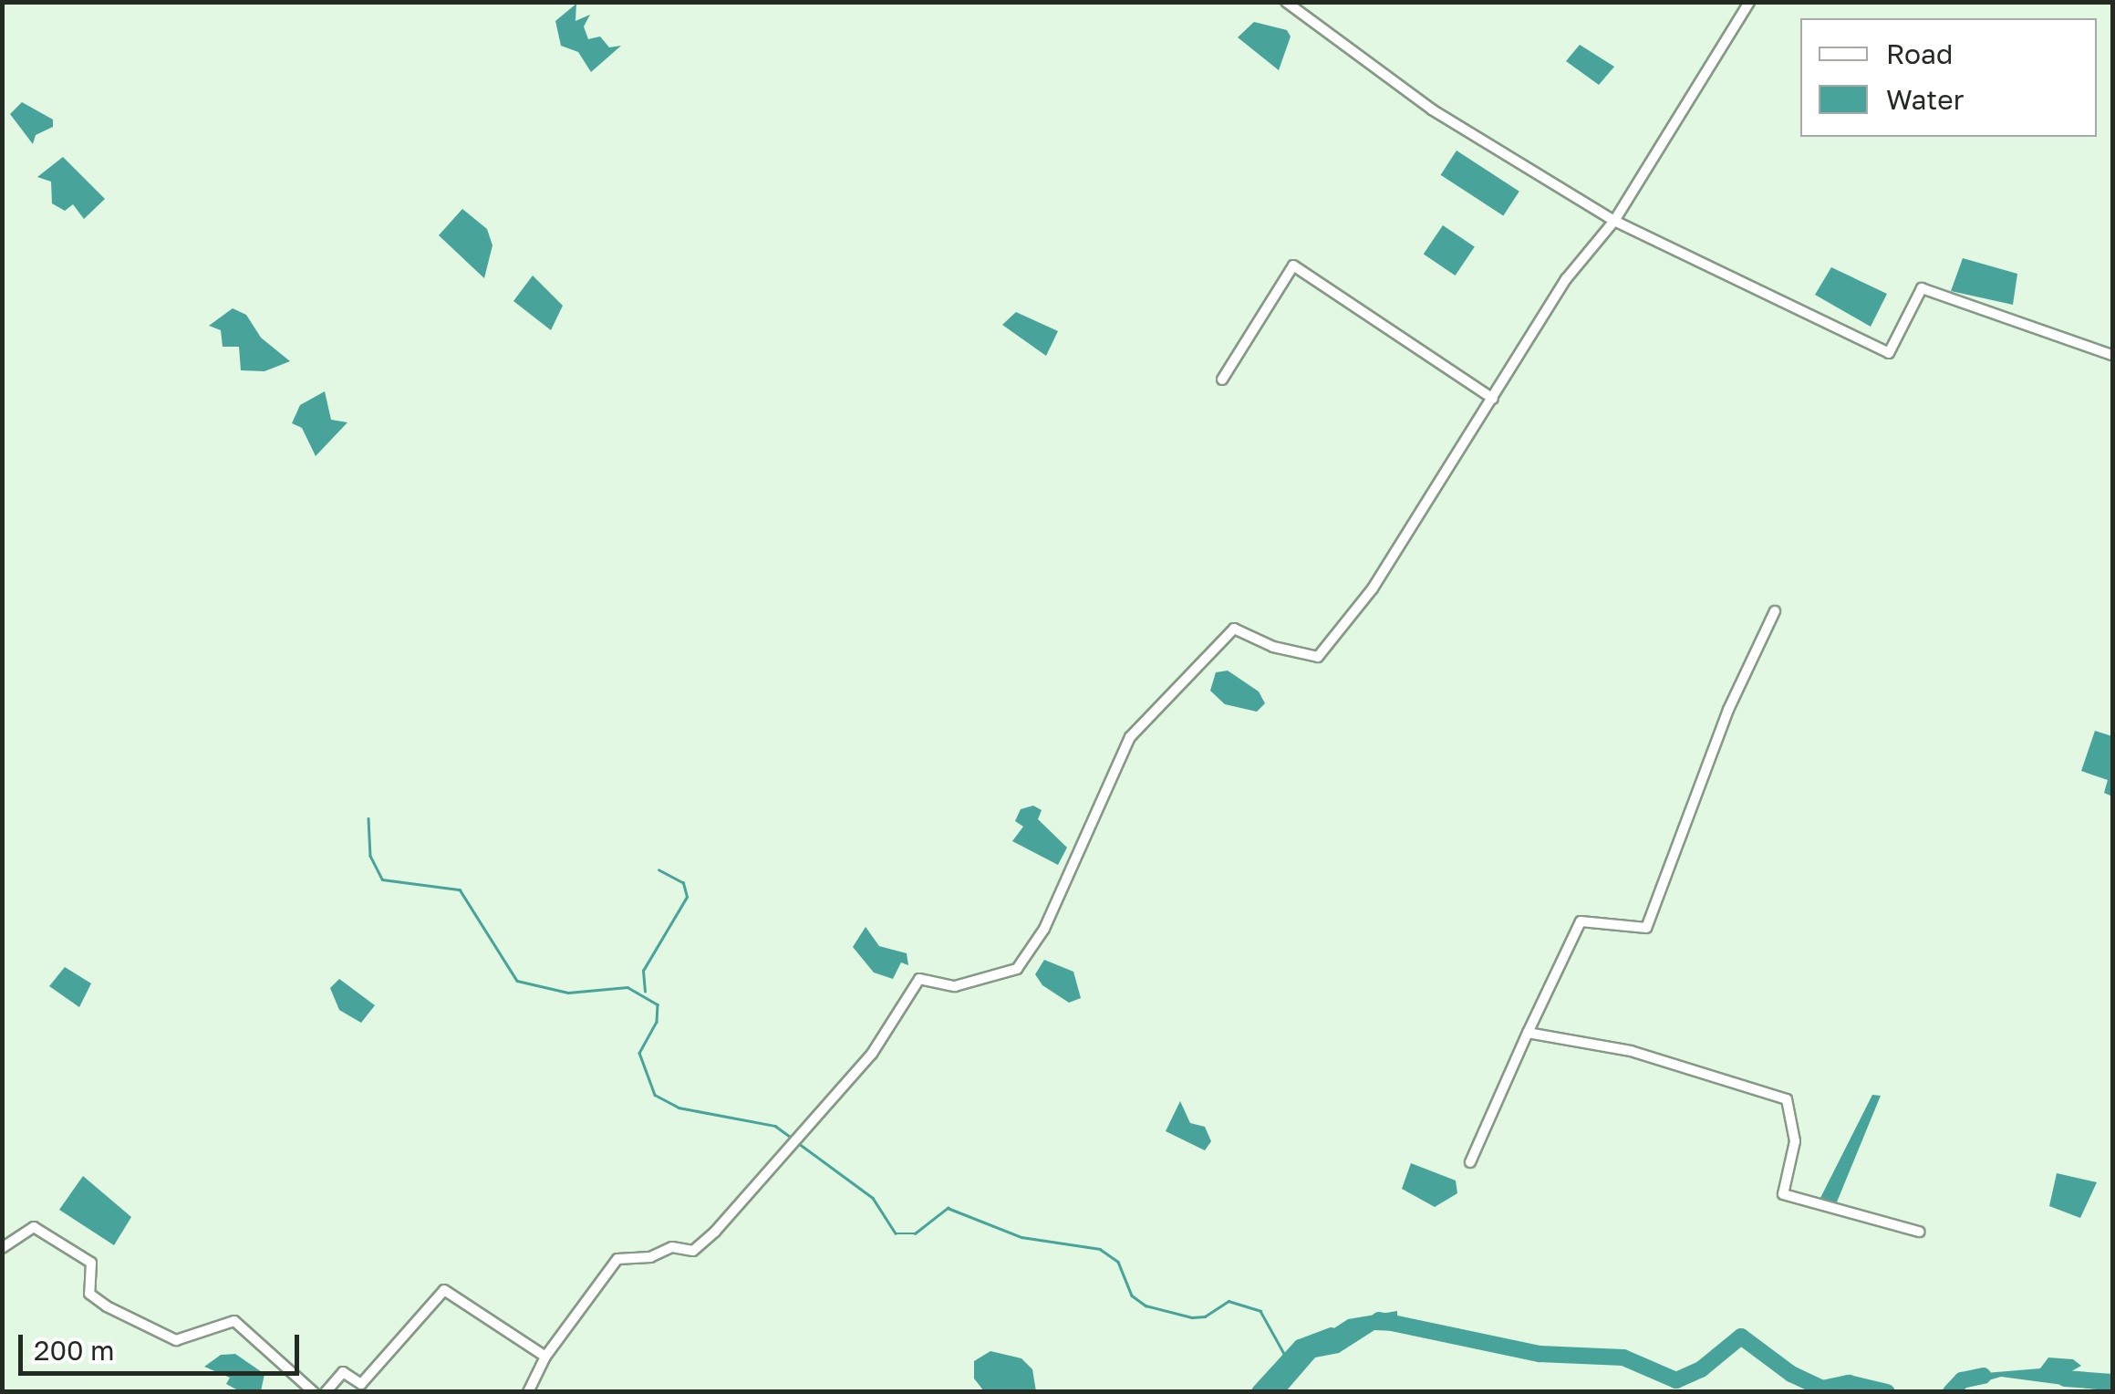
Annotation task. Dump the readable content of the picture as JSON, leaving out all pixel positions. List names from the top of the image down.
{
  "legend": ["Road", "Water"],
  "scale_bar": "200 m"
}
